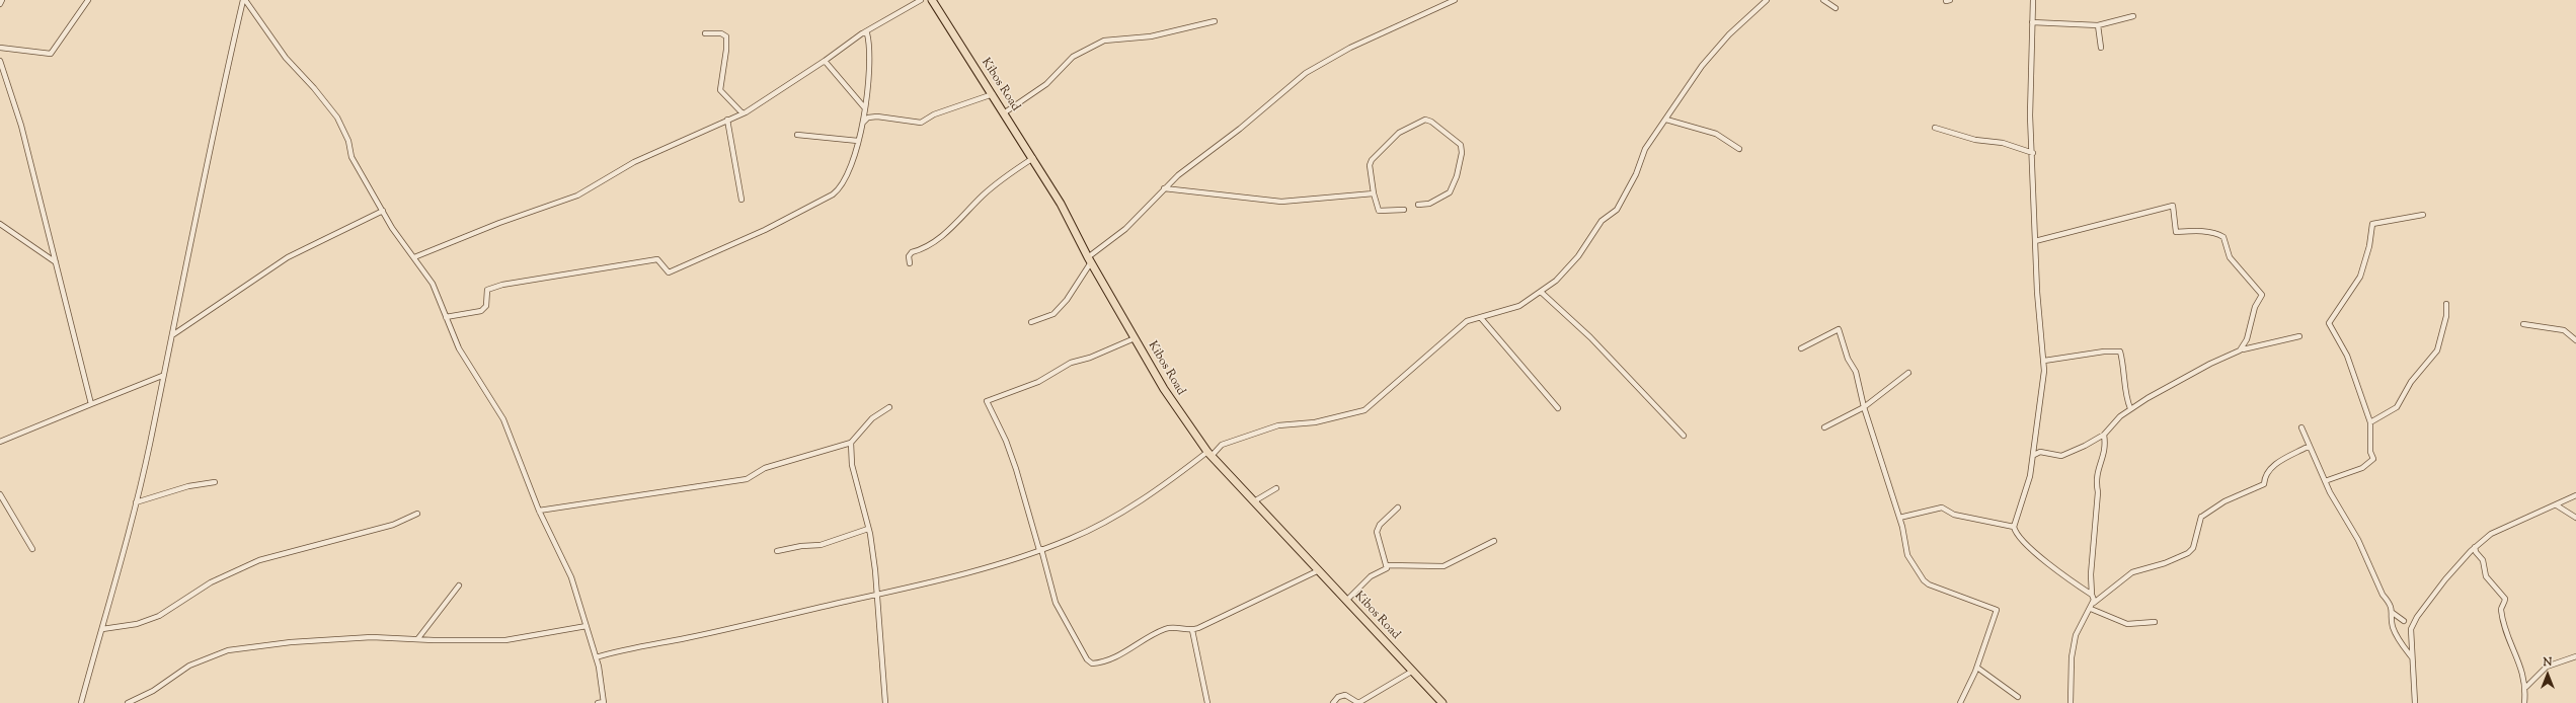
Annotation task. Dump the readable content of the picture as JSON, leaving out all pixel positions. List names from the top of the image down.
{
  "streets": {
    "main road": ["Kibos Road"]
  },
  "north": "top"
}
